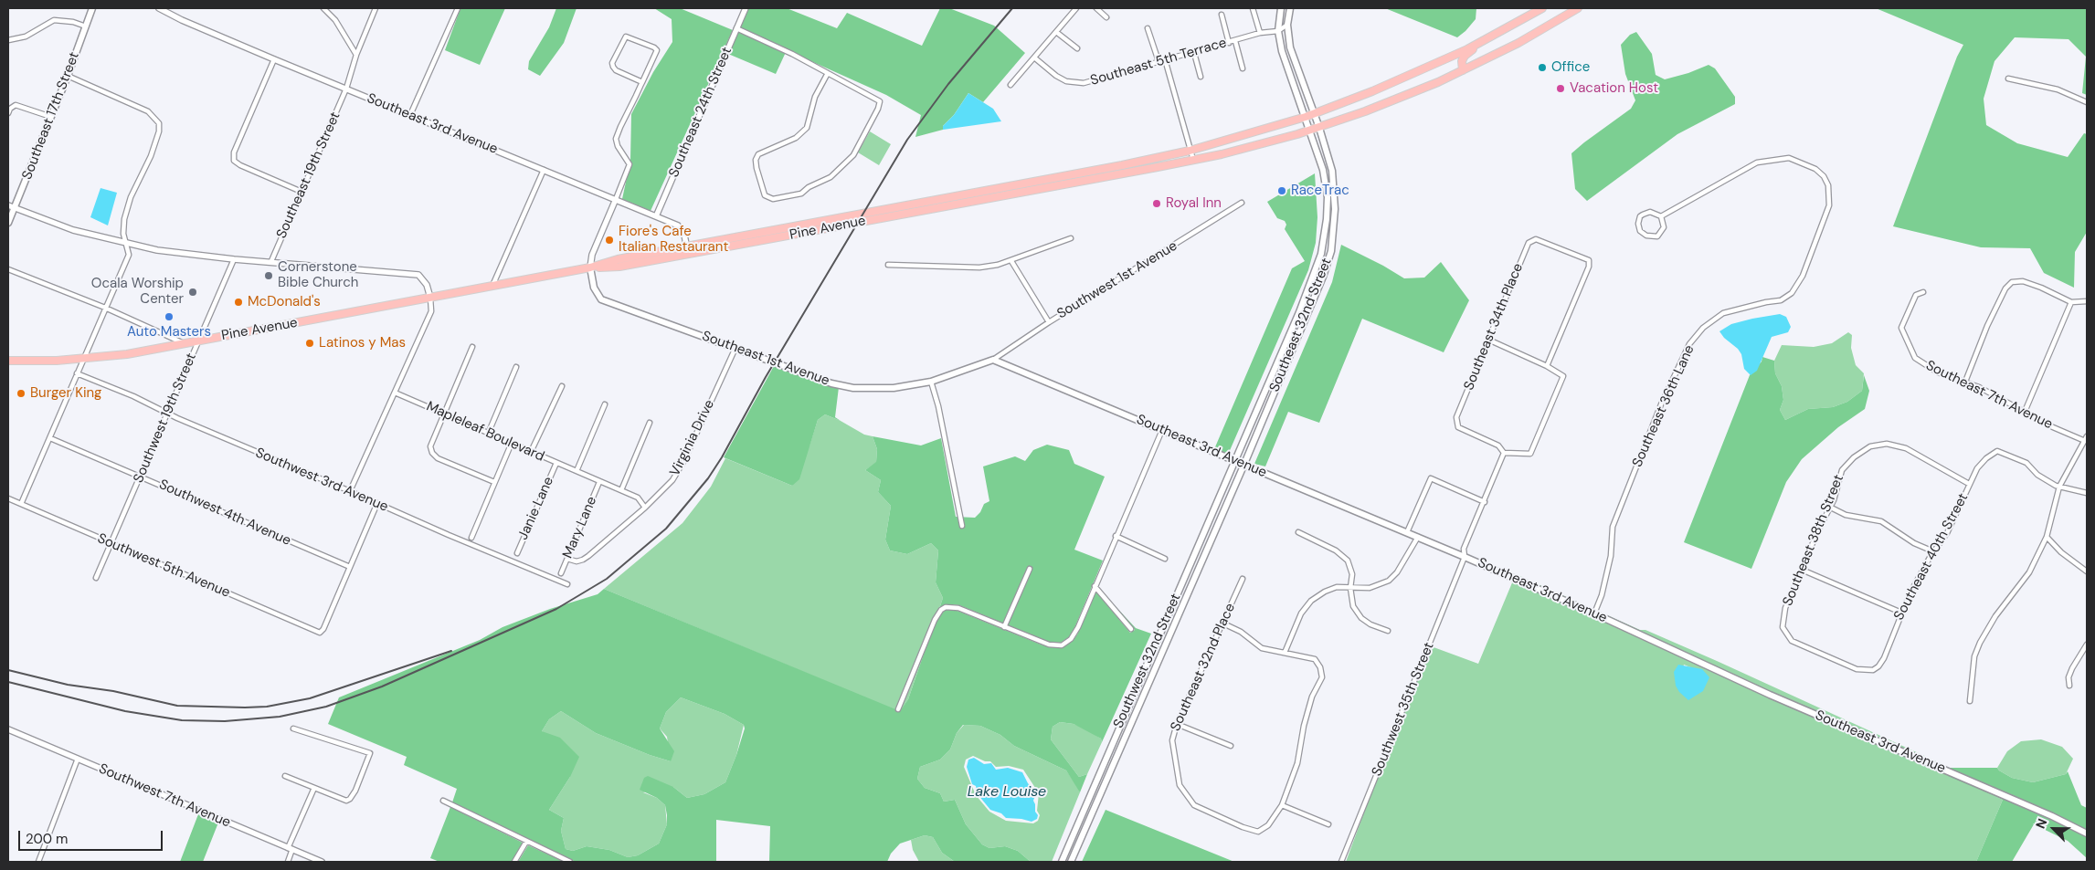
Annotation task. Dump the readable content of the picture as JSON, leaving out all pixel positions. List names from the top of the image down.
{
  "streets": {
    "highway": ["Pine Avenue"],
    "main road": [
      "Southeast 17th Street",
      "Southeast 3rd Avenue",
      "Southeast 32nd Street",
      "Southeast 1st Avenue",
      "Southwest 32nd Street"
    ],
    "street": [
      "Southeast 5th Terrace",
      "Southeast 24th Street",
      "Southeast 19th Street",
      "Southwest 1st Avenue",
      "Southeast 34th Place",
      "Southeast 7th Avenue",
      "Southeast 36th Lane",
      "Southwest 19th Street",
      "Mapleleaf Boulevard",
      "Virginia Drive",
      "Southwest 3rd Avenue",
      "Janie Lane",
      "Southwest 4th Avenue",
      "Mary Lane",
      "Southeast 38th Street",
      "Southeast 40th Street",
      "Southwest 5th Avenue",
      "Southeast 32nd Place",
      "Southwest 35th Street",
      "Southwest 7th Avenue"
    ]
  },
  "crossings": [
    ["Southeast 5th Terrace", "Southeast 32nd Street"],
    ["Southeast 24th Street", "Southeast 3rd Avenue"],
    ["Southeast 3rd Avenue", "Southeast 19th Street"],
    ["Southeast 3rd Avenue", "Pine Avenue"],
    ["Southeast 3rd Avenue", "Southwest 1st Avenue"],
    ["Southeast 3rd Avenue", "Southeast 32nd Street"],
    ["Southeast 3rd Avenue", "Southeast 1st Avenue"],
    ["Southeast 3rd Avenue", "Southeast 36th Lane"],
    ["Southeast 3rd Avenue", "Southwest 32nd Street"],
    ["Southeast 3rd Avenue", "Southwest 35th Street"],
    ["Pine Avenue", "Southeast 32nd Street"],
    ["Pine Avenue", "Southeast 1st Avenue"],
    ["Pine Avenue", "Southwest 19th Street"],
    ["Southwest 1st Avenue", "Southeast 1st Avenue"],
    ["Southeast 32nd Street", "Southwest 32nd Street"],
    ["Southeast 34th Place", "Southwest 35th Street"],
    ["Southeast 1st Avenue", "Virginia Drive"],
    ["Southwest 19th Street", "Southwest 3rd Avenue"],
    ["Southwest 19th Street", "Southwest 4th Avenue"],
    ["Southwest 19th Street", "Southwest 5th Avenue"],
    ["Mapleleaf Boulevard", "Virginia Drive"],
    ["Mapleleaf Boulevard", "Janie Lane"],
    ["Mapleleaf Boulevard", "Mary Lane"],
    ["Virginia Drive", "Mary Lane"],
    ["Southwest 4th Avenue", "Southwest 5th Avenue"],
    ["Southeast 38th Street", "Southeast 40th Street"]
  ],
  "water": ["Lake Louise"],
  "places": [
    "Office",
    "Vacation Host",
    "RaceTrac",
    "Royal Inn",
    "Fiore's Cafe Italian Restaurant",
    "Cornerstone Bible Church",
    "Ocala Worship Center",
    "McDonald's",
    "Auto Masters",
    "Latinos y Mas",
    "Burger King"
  ],
  "scale_bar": "200 m",
  "north": "top left"
}
